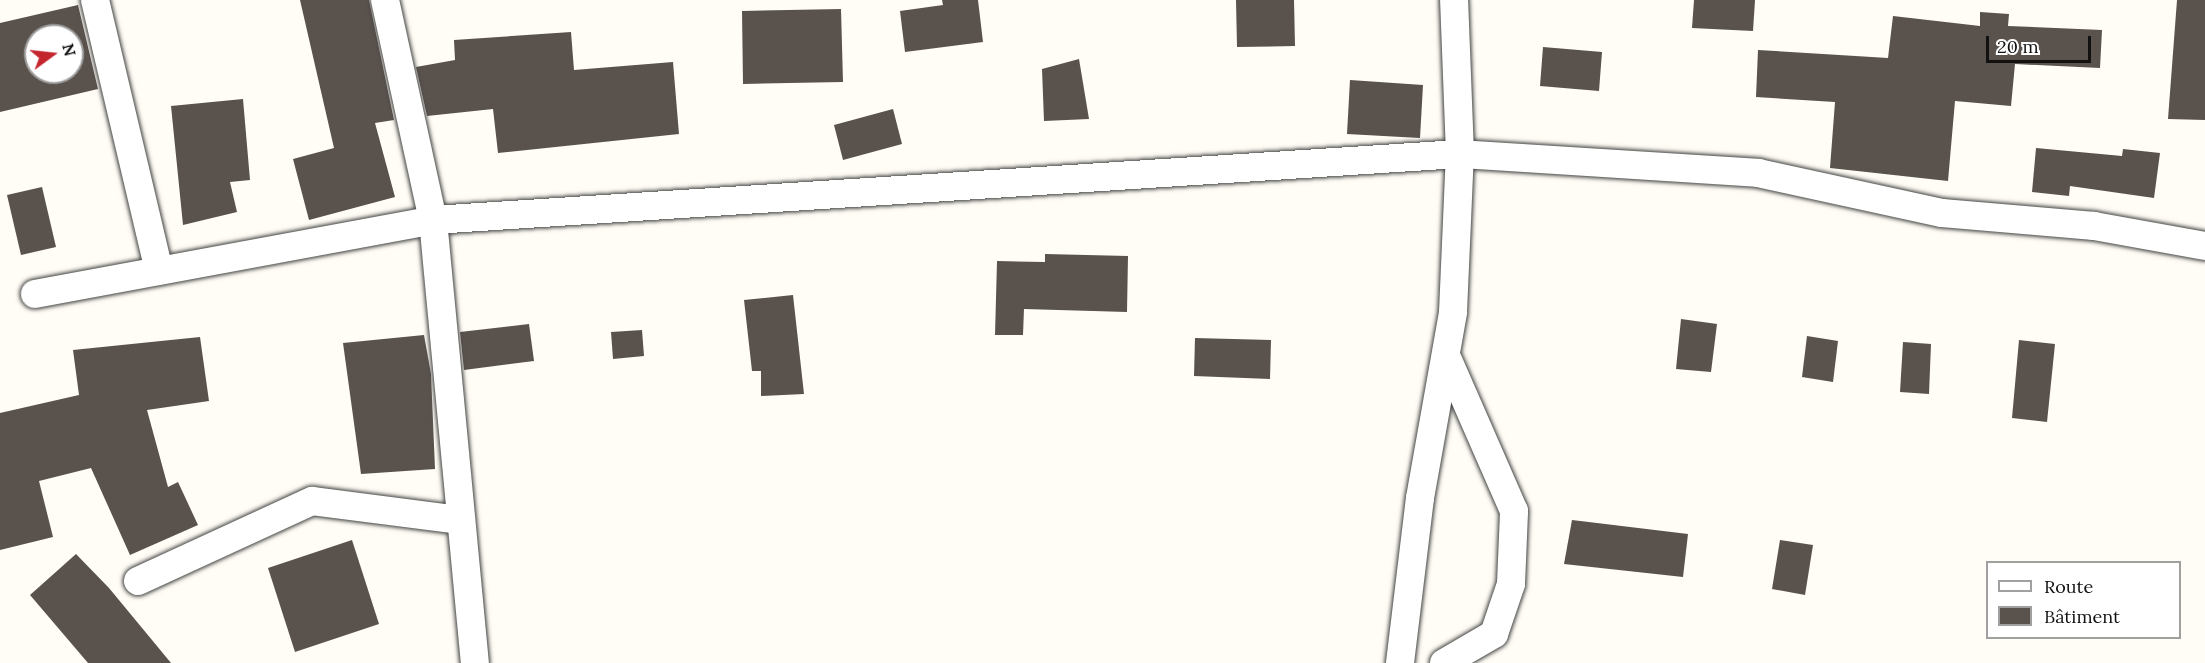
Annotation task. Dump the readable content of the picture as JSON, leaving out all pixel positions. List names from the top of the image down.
{
  "legend": ["Route", "Bâtiment"],
  "scale_bar": "20 m",
  "north": "right"
}
